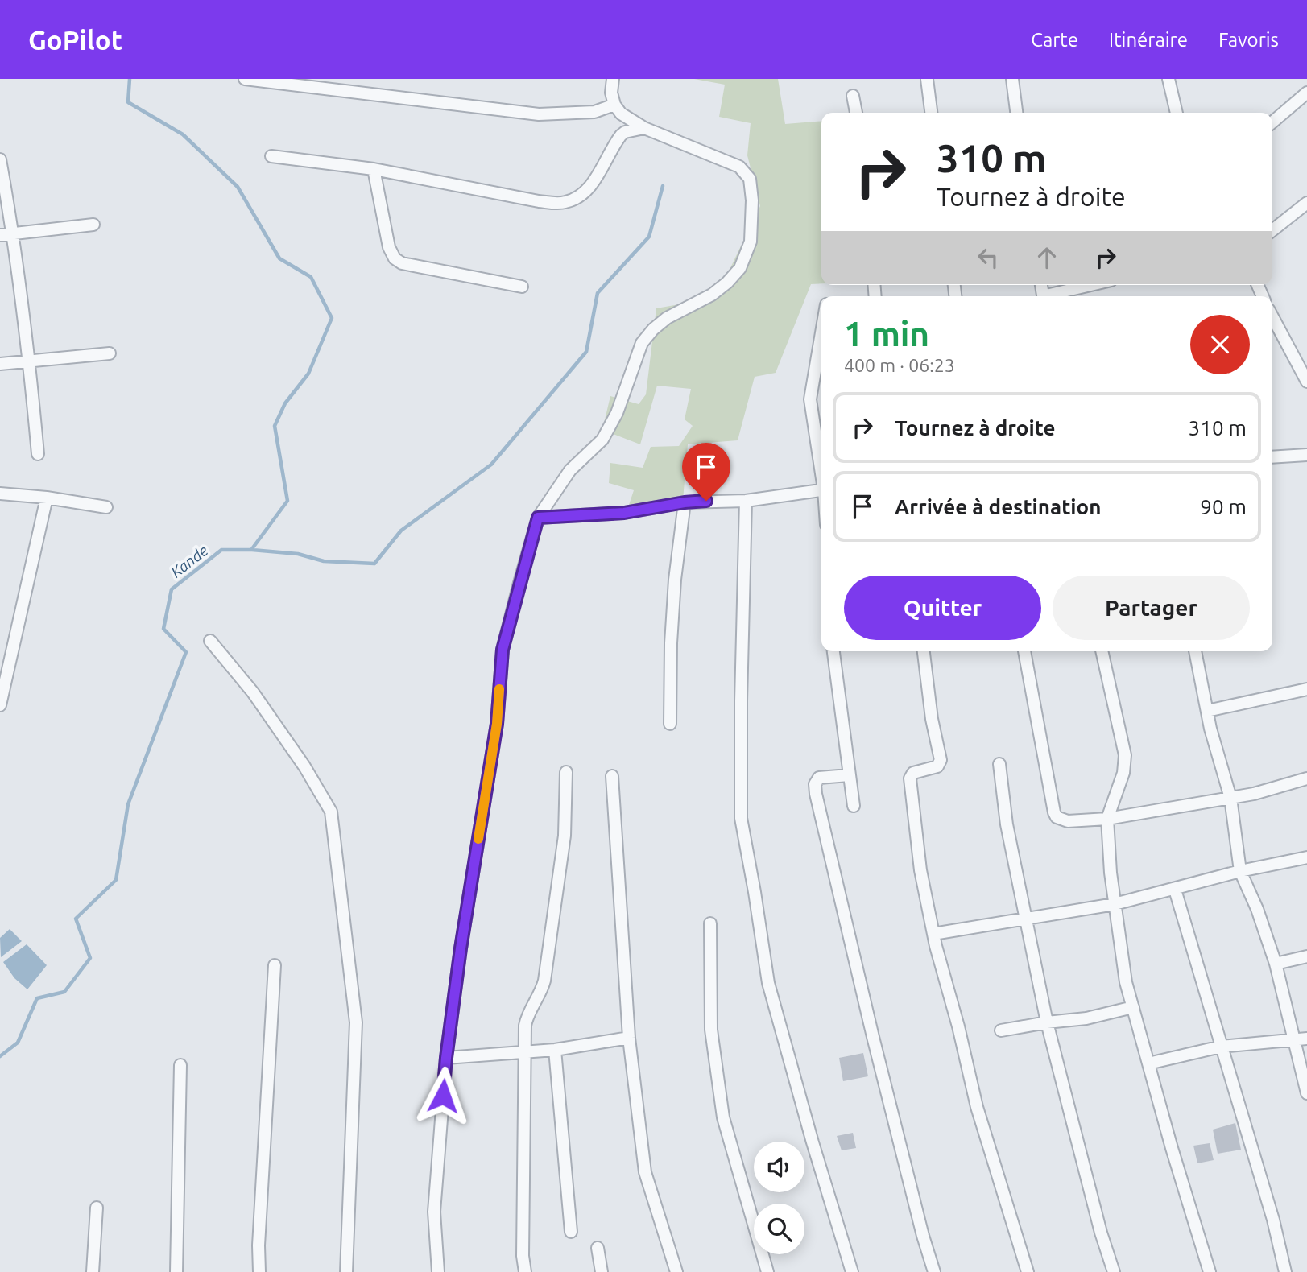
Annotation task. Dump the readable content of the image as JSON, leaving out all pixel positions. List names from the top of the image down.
{
  "water": ["Kande"],
  "page": {
    "header": "GoPilot",
    "nav": ["Carte", "Itinéraire", "Favoris"],
    "turn": ["310 m", "Tournez à droite"],
    "heading": ["1 min", "400 m · 06:23"],
    "list": [
      {
        "name": "Tournez à droite",
        "value": "310 m"
      },
      {
        "name": "Arrivée à destination",
        "value": "90 m"
      }
    ],
    "buttons": ["Quitter", "Partager"]
  }
}
